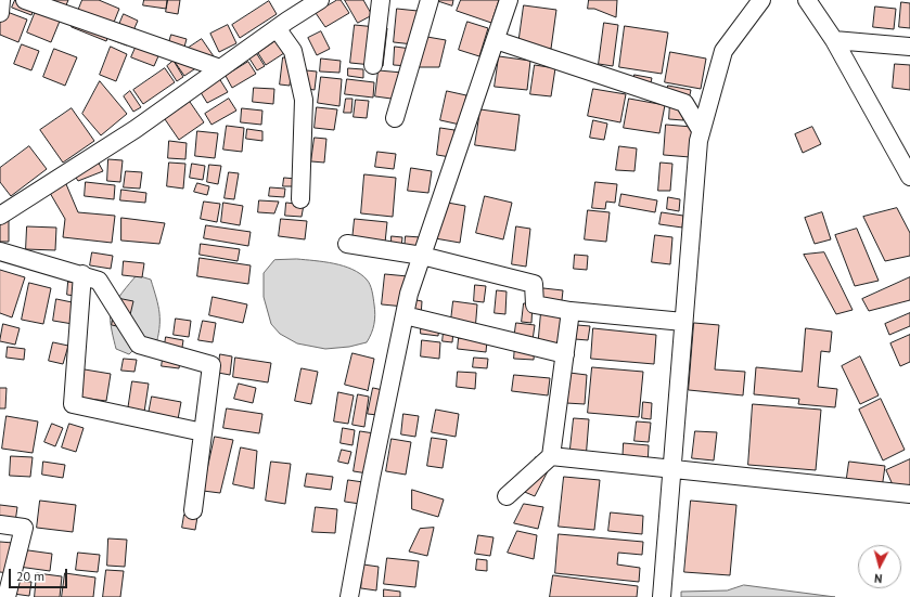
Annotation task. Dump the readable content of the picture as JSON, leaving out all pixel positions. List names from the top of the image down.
{
  "scale_bar": "20 m",
  "north": "bottom"
}
